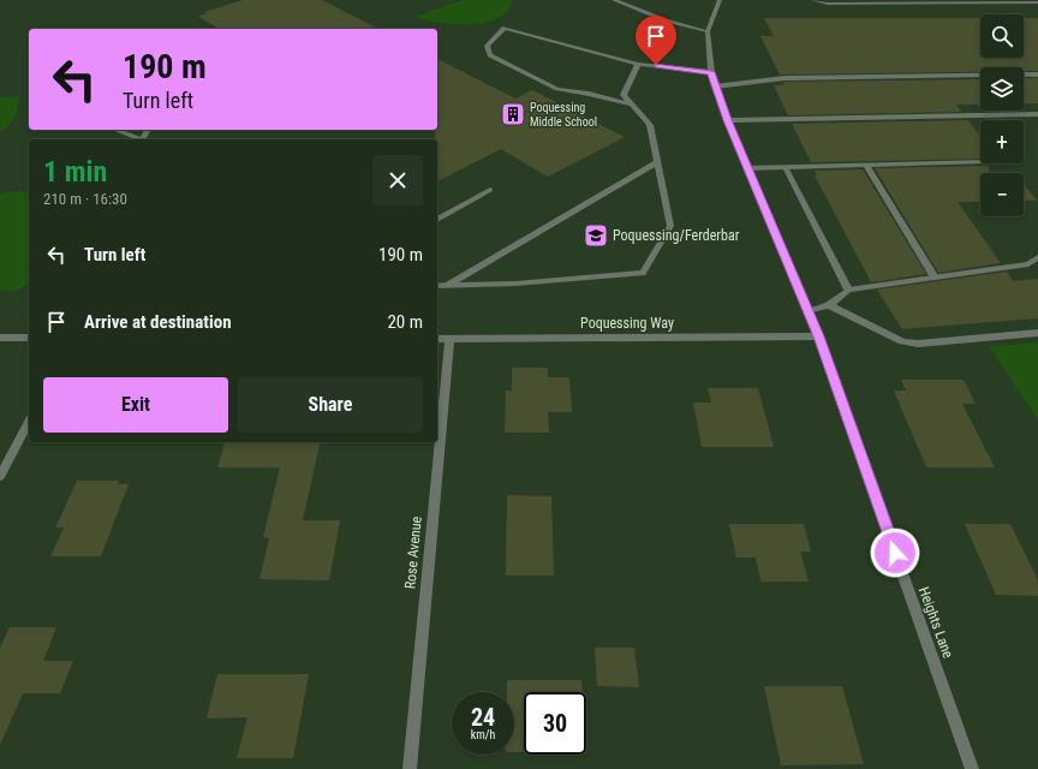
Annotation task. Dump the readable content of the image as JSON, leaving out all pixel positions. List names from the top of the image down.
{
  "streets": {
    "street": ["Poquessing Way", "Rose Avenue", "Heights Lane"]
  },
  "crossings": [
    ["Poquessing Way", "Rose Avenue"],
    ["Poquessing Way", "Heights Lane"]
  ],
  "places": {
    "building": ["Poquessing Middle School"],
    "school or university": ["Poquessing/Ferderbar"]
  },
  "page": {
    "map_buttons": ["+", "−"],
    "turn": ["190 m", "Turn left"],
    "heading": ["1 min", "210 m · 16:30"],
    "list": [
      {
        "name": "Turn left",
        "value": "190 m"
      },
      {
        "name": "Arrive at destination",
        "value": "20 m"
      }
    ],
    "buttons": ["Exit", "Share"],
    "speed": "24 km/h",
    "limit": "30"
  }
}
